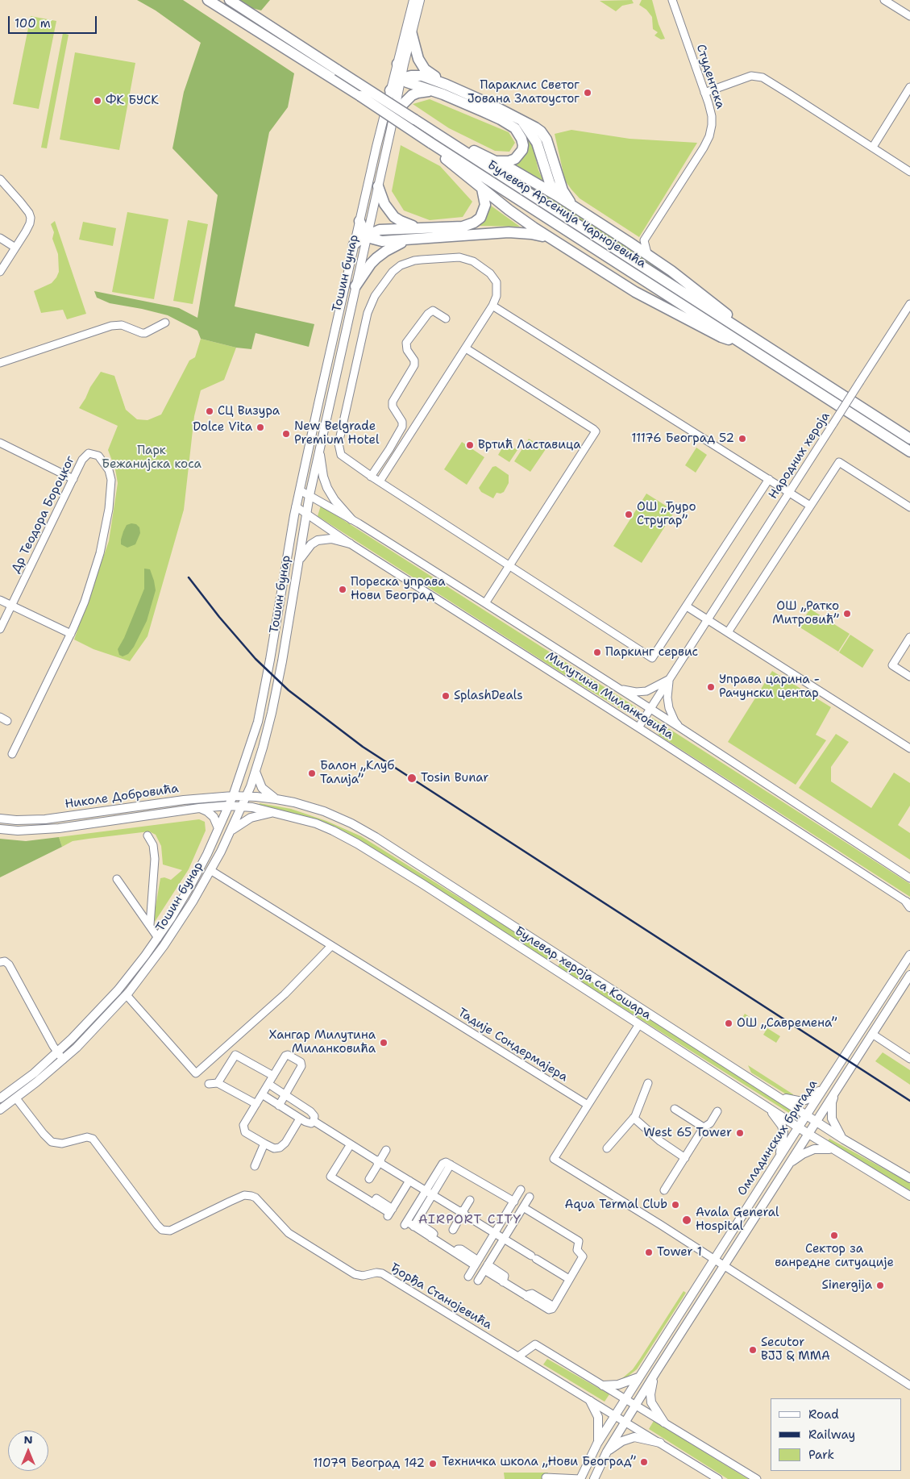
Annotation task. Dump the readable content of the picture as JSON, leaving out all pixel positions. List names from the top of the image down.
{
  "streets": {
    "highway": ["Булевар Арсенија Чарнојевића"],
    "main road": [
      "Тошин бунар",
      "Николе Добровића",
      "Булевар хероја са Кошара",
      "Омладинских бригада"
    ],
    "street": [
      "Студентска",
      "Народних хероја",
      "Др Теодора Бороцког",
      "Милутина Миланковића",
      "Тадије Сондермајера",
      "Ђорђа Станојевића"
    ]
  },
  "crossings": [
    ["Тошин бунар", "Милутина Миланковића"],
    ["Тошин бунар", "Николе Добровића"],
    ["Тошин бунар", "Булевар хероја са Кошара"],
    ["Тошин бунар", "Тадије Сондермајера"],
    ["Тошин бунар", "Ђорђа Станојевића"],
    ["Народних хероја", "Милутина Миланковића"],
    ["Николе Добровића", "Булевар хероја са Кошара"],
    ["Булевар хероја са Кошара", "Омладинских бригада"],
    ["Омладинских бригада", "Ђорђа Станојевића"]
  ],
  "districts": ["AIRPORT CITY"],
  "parks": ["Парк Бежанијска коса"],
  "places": [
    "Параклис Светог Јована Златоустог",
    "ФК БУСК",
    "СЦ Визура",
    "Dolce Vita",
    "New Belgrade Premium Hotel",
    "11176 Београд 52",
    "Вртић Ластавица",
    "ОШ „Ђуро Стругар”",
    "Пореска управа Нови Београд",
    "ОШ „Ратко Митровић”",
    "Паркинг сервис",
    "Управа царина - Рачунски центар",
    "SplashDeals",
    "Балон „Клуб Талија”",
    "Tosin Bunar",
    "ОШ „Савремена”",
    "Хангар Милутина Миланковића",
    "West 65 Tower",
    "Aqua Termal Club",
    "Avala General Hospital",
    "Сектор за ванредне ситуације",
    "Tower 1",
    "Sinergija",
    "Secutor BJJ & MMA",
    "Техничка школа „Нови Београд”",
    "11079 Београд 142"
  ],
  "legend": ["Road", "Railway", "Park"],
  "scale_bar": "100 m",
  "north": "top"
}
